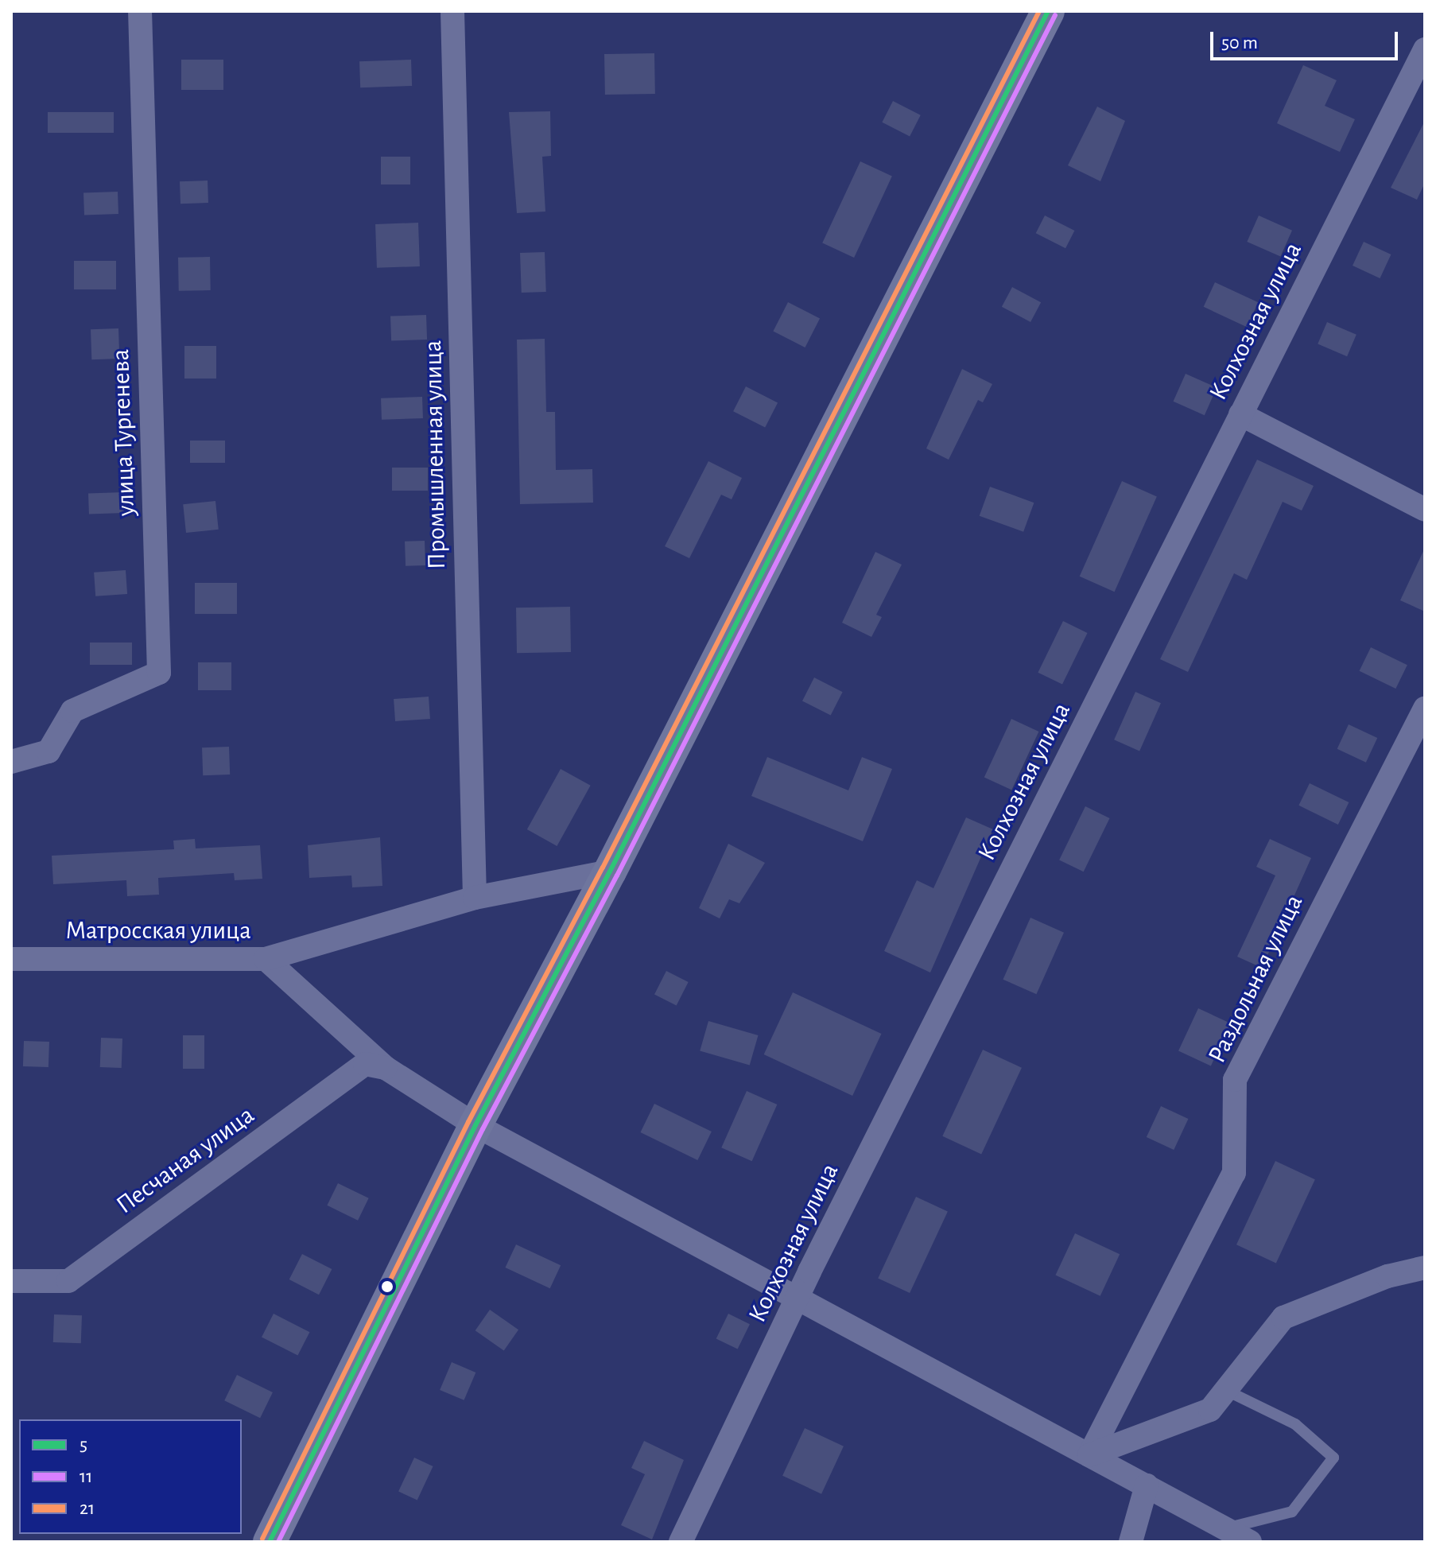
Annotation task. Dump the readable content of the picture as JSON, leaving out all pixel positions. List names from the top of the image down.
{
  "streets": {
    "street": [
      "Колхозная улица",
      "улица Тургенева",
      "Промышленная улица",
      "Матросская улица",
      "Раздольная улица",
      "Песчаная улица"
    ]
  },
  "crossings": [
    ["Колхозная улица", "Матросская улица"],
    ["Матросская улица", "Раздольная улица"],
    ["Матросская улица", "Песчаная улица"]
  ],
  "lines": ["transit line 5", "transit line 21", "transit line 11"],
  "legend": ["5", "11", "21"],
  "scale_bar": "50 m"
}
